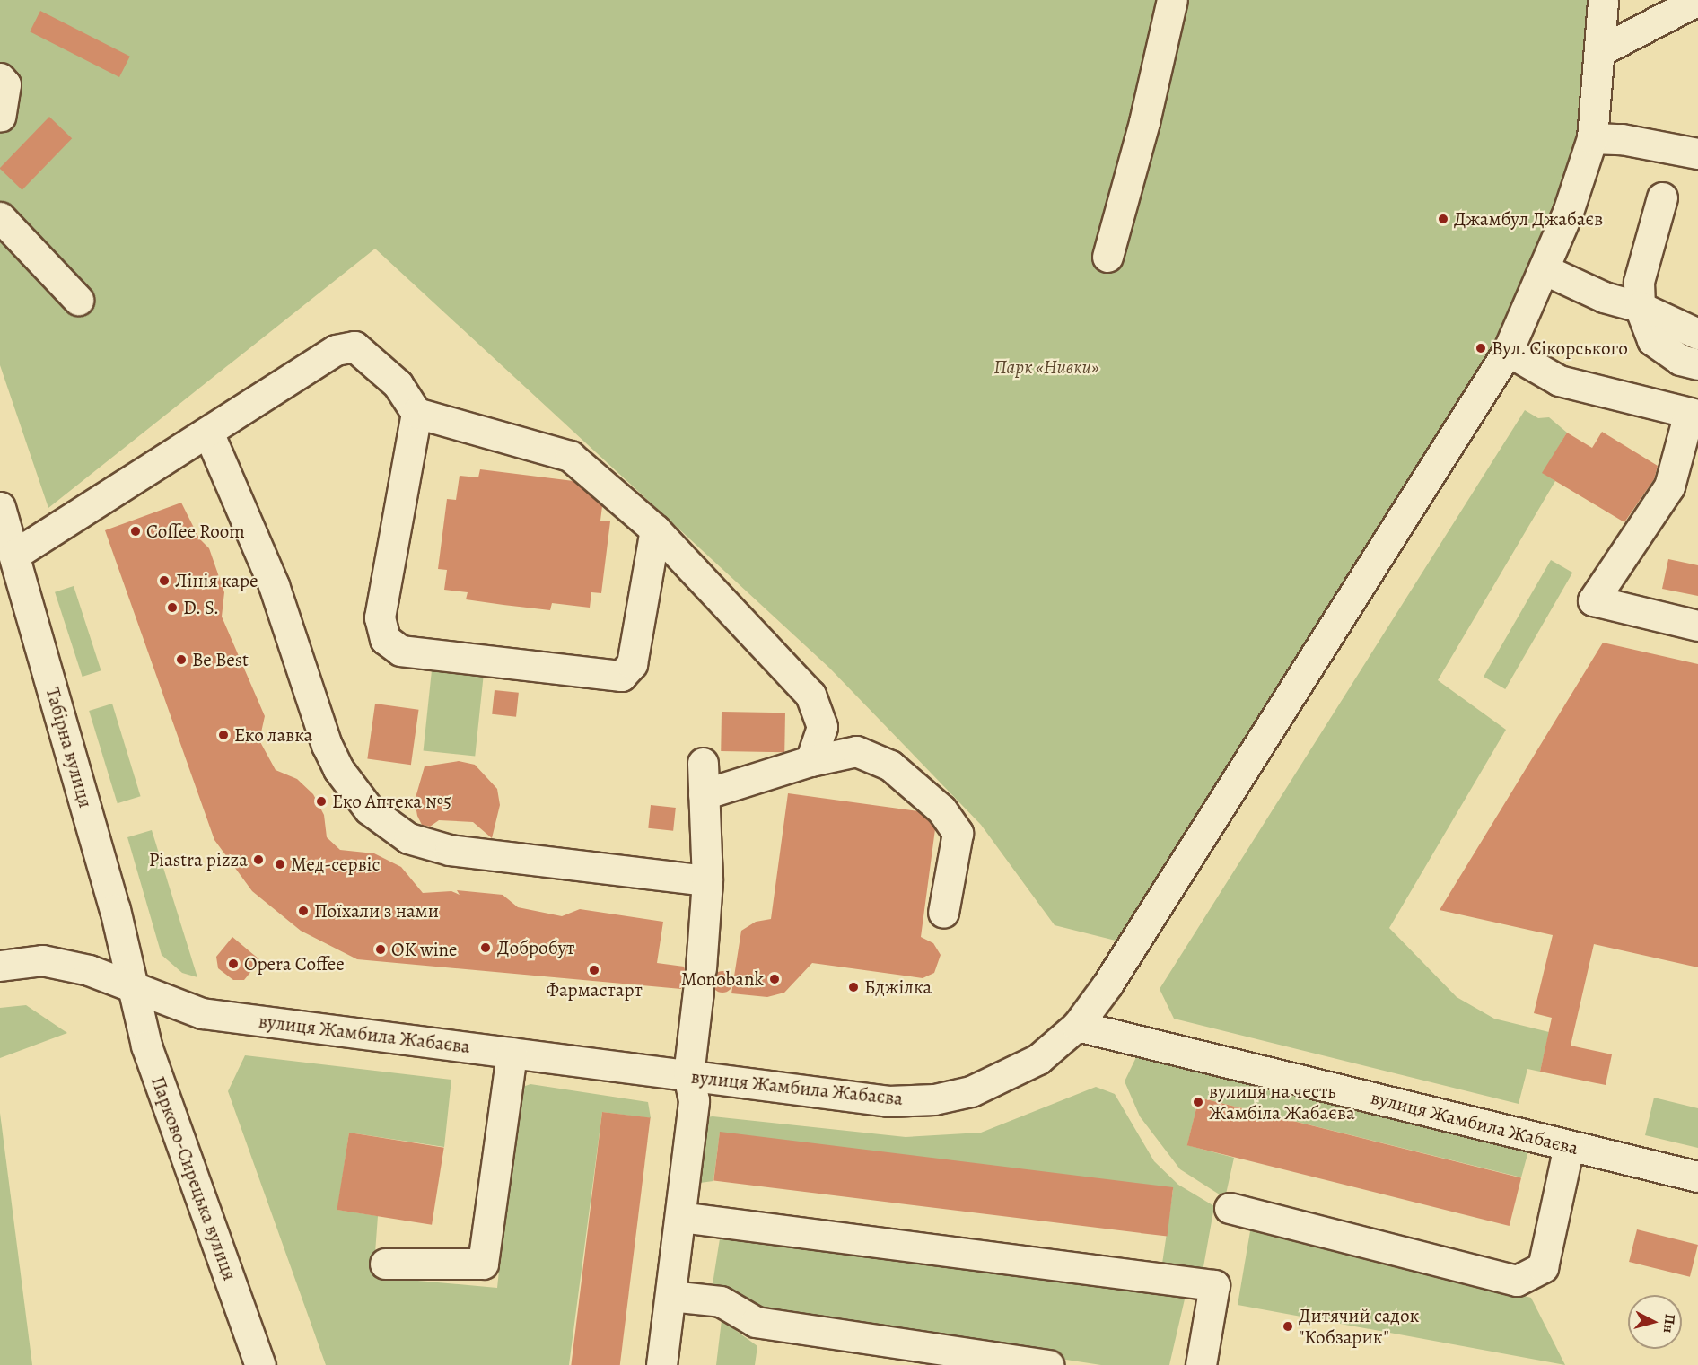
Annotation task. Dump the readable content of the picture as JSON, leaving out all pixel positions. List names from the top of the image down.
{
  "streets": {
    "street": ["Табірна вулиця", "вулиця Жамбила Жабаєва", "Парково-Сирецька вулиця"]
  },
  "crossings": [
    ["Табірна вулиця", "вулиця Жамбила Жабаєва"],
    ["Табірна вулиця", "Парково-Сирецька вулиця"],
    ["вулиця Жамбила Жабаєва", "Парково-Сирецька вулиця"]
  ],
  "parks": ["Парк «Нивки»"],
  "places": [
    "Джамбул Джабаєв",
    "Вул. Сікорського",
    "Coffee Room",
    "Лінія каре",
    "D. S.",
    "Be Best",
    "Еко лавка",
    "Еко Аптека №5",
    "Piastra pizza",
    "Мед-сервіс",
    "Поїхали з нами",
    "Добробут",
    "OK wine",
    "Opera Coffee",
    "Фармастарт",
    "Monobank",
    "Бджілка",
    "вулиця на честь Жамбіла Жабаєва",
    "Дитячий садок \"Кобзарик\""
  ],
  "north": "right"
}
